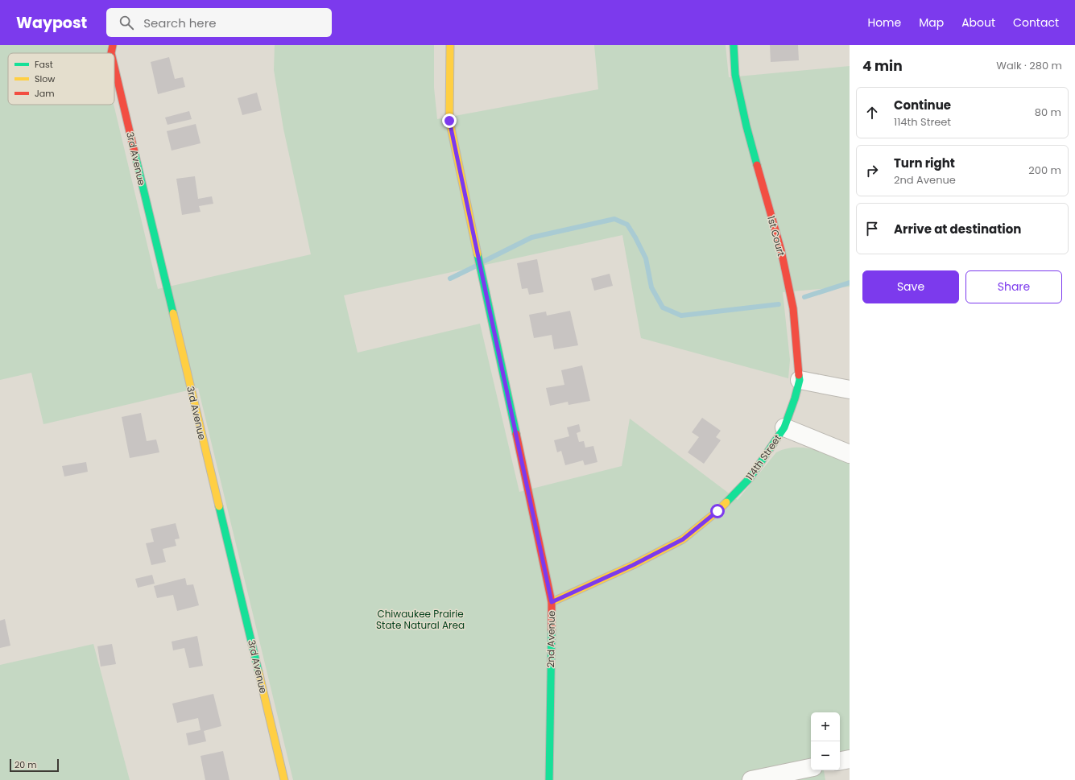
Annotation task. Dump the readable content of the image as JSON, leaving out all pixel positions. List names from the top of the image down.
{
  "streets": {
    "street": [
      "3rd Avenue",
      "1st Court",
      "114th Street",
      "2nd Avenue"
    ]
  },
  "crossings": [
    ["1st Court", "114th Street"],
    ["114th Street", "2nd Avenue"]
  ],
  "parks": ["Chiwaukee Prairie State Natural Area"],
  "legend": ["Fast", "Slow", "Jam"],
  "scale_bar": "20 m",
  "page": {
    "header": "Waypost",
    "search": "Search here",
    "nav": [
      "Home",
      "Map",
      "About",
      "Contact"
    ],
    "heading": ["4 min", "Walk · 280 m"],
    "list": [
      ["Continue", "114th Street", "80 m"],
      ["Turn right", "2nd Avenue", "200 m"],
      "Arrive at destination"
    ],
    "buttons": ["Save", "Share"],
    "map_buttons": ["+", "−"],
    "scale": "20 m"
  }
}
